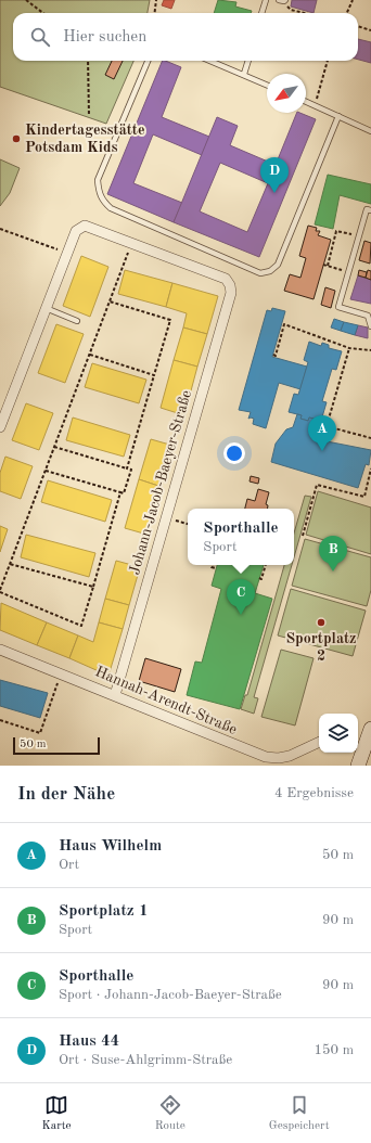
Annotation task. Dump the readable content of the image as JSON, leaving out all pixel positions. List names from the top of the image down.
{
  "streets": {
    "street": ["Johann-Jacob-Baeyer-Straße", "Hannah-Arendt-Straße"]
  },
  "crossings": [
    ["Johann-Jacob-Baeyer-Straße", "Hannah-Arendt-Straße"]
  ],
  "places": ["Kindertagesstätte Potsdam Kids", "Sportplatz 2"],
  "scale_bar": "50 m",
  "north": "bottom left",
  "page": {
    "search": "Hier suchen",
    "pins": [
      "D",
      "A",
      "B",
      "C"
    ],
    "popup": ["Sporthalle", "Sport"],
    "scale": "50 m",
    "heading": ["In der Nähe", "4 Ergebnisse"],
    "list": [
      {
        "mark": "A",
        "name": "Haus Wilhelm",
        "note": "Ort",
        "value": "50 m"
      },
      {
        "mark": "B",
        "name": "Sportplatz 1",
        "note": "Sport",
        "value": "90 m"
      },
      {
        "mark": "C",
        "name": "Sporthalle",
        "note": "Sport · Johann-Jacob-Baeyer-Straße",
        "value": "90 m"
      },
      {
        "mark": "D",
        "name": "Haus 44",
        "note": "Ort · Suse-Ahlgrimm-Straße",
        "value": "150 m"
      }
    ],
    "nav": ["Karte", "Route", "Gespeichert"]
  }
}
